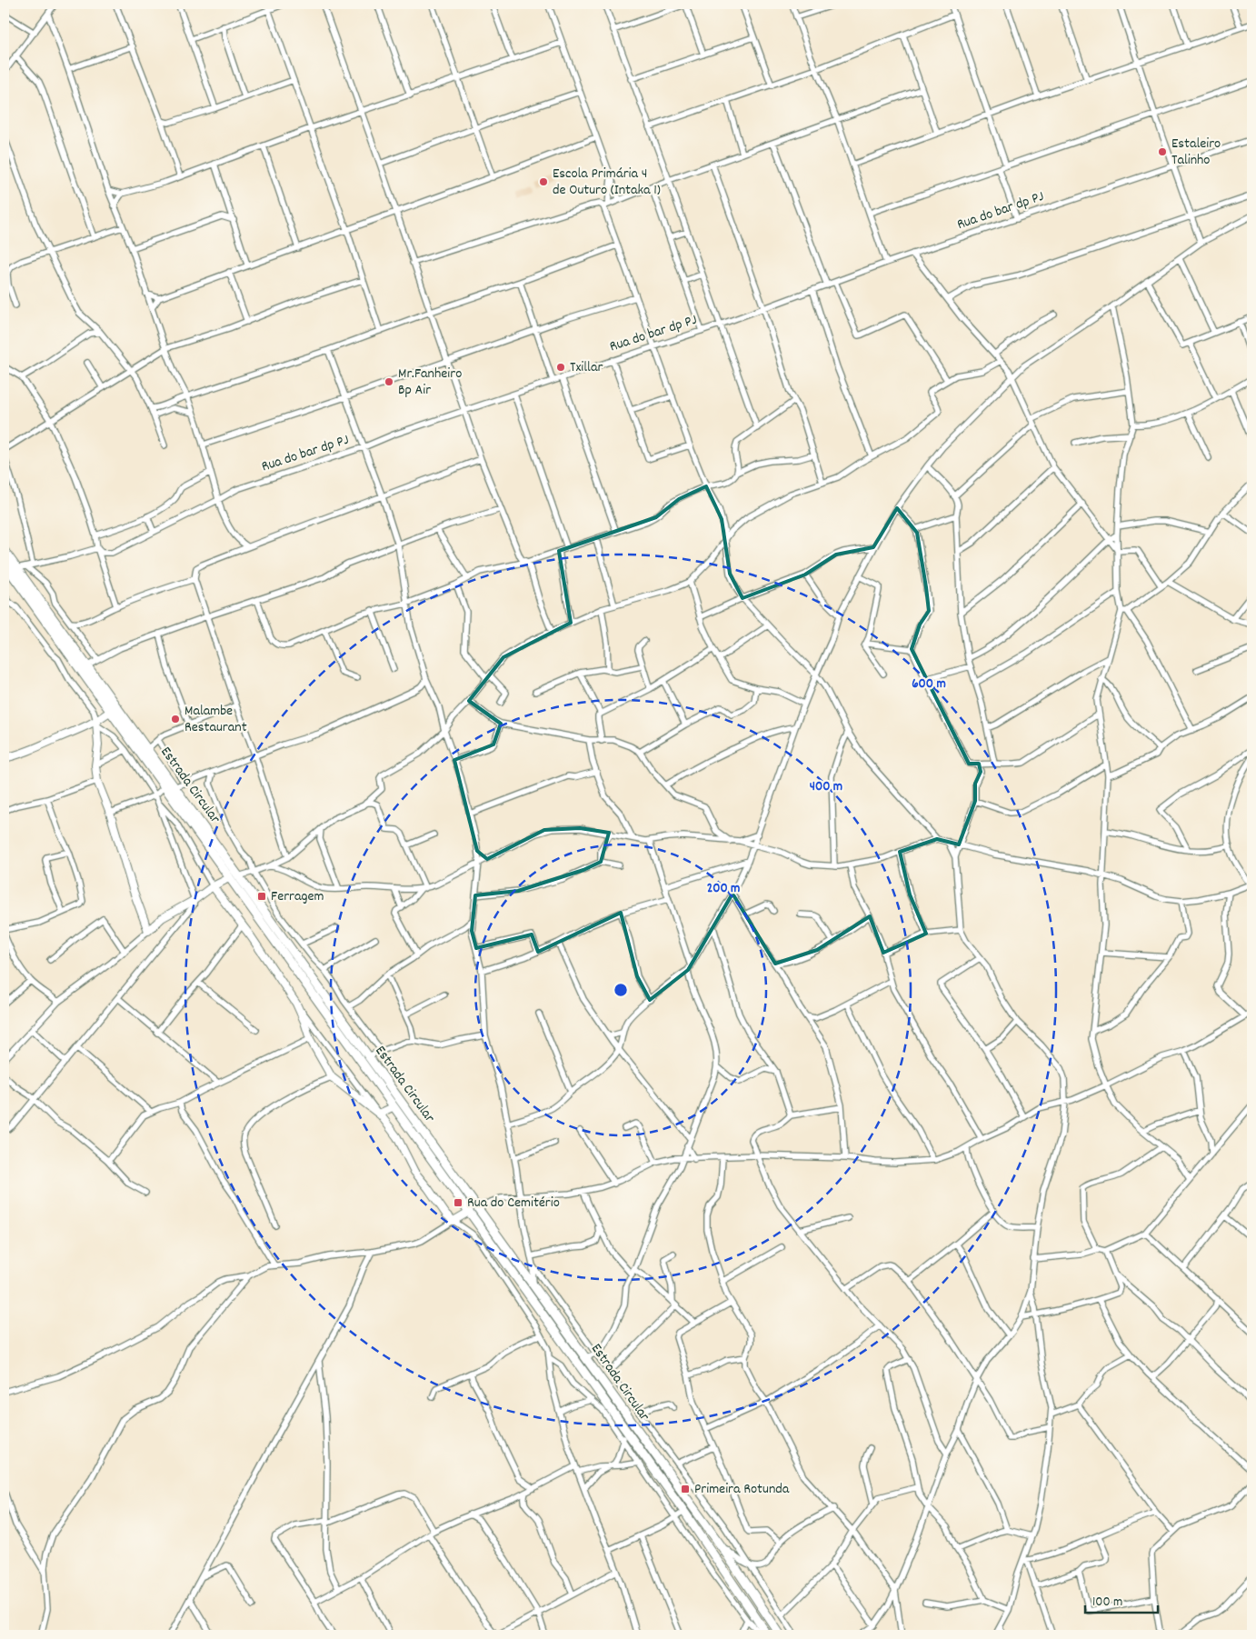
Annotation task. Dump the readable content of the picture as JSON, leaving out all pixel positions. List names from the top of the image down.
{
  "streets": {
    "main road": ["Estrada Circular"],
    "street": ["Rua do bar dp PJ"]
  },
  "crossings": [
    ["Rua do bar dp PJ", "Estrada Circular"]
  ],
  "places": {
    "other": [
      "Estaleiro Talinho",
      "Escola Primária 4 de Outuro (Intaka 1)",
      "Txillar",
      "Mr.Fanheiro Bp Air",
      "Malambe Restaurant"
    ],
    "transit": ["Ferragem", "Rua do Cemitério", "Primeira Rotunda"]
  },
  "scale_bar": "100 m",
  "rings": ["600 m", "400 m", "200 m"]
}
